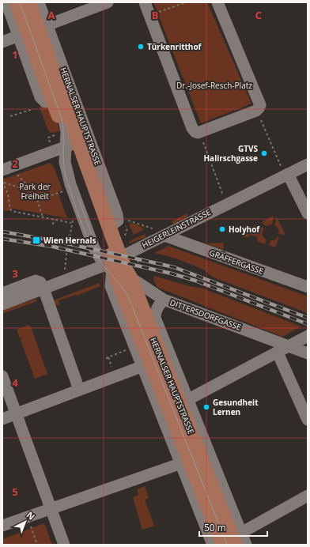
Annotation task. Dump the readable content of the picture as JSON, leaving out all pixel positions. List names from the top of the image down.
{
  "streets": {
    "main road": ["HERNALSER HAUPTSTRASSE"],
    "street": ["HEIGERLEINSTRASSE", "GRÄFFERGASSE", "DITTERSDORFGASSE"]
  },
  "crossings": [
    ["HERNALSER HAUPTSTRASSE", "HEIGERLEINSTRASSE"],
    ["HERNALSER HAUPTSTRASSE", "DITTERSDORFGASSE"],
    ["HEIGERLEINSTRASSE", "GRÄFFERGASSE"],
    ["HEIGERLEINSTRASSE", "DITTERSDORFGASSE"]
  ],
  "parks": ["Dr.-Josef-Resch-Platz", "Park der Freiheit"],
  "places": {
    "other": [
      "Türkenritthof",
      "GTVS Halirschgasse",
      "Holyhof",
      "Gesundheit Lernen"
    ],
    "transit": ["Wien Hernals"]
  },
  "scale_bar": "50 m",
  "north": "top right",
  "grid": {
    "columns": ["A", "B", "C"],
    "rows": [
      "1",
      "2",
      "3",
      "4",
      "5"
    ]
  }
}
